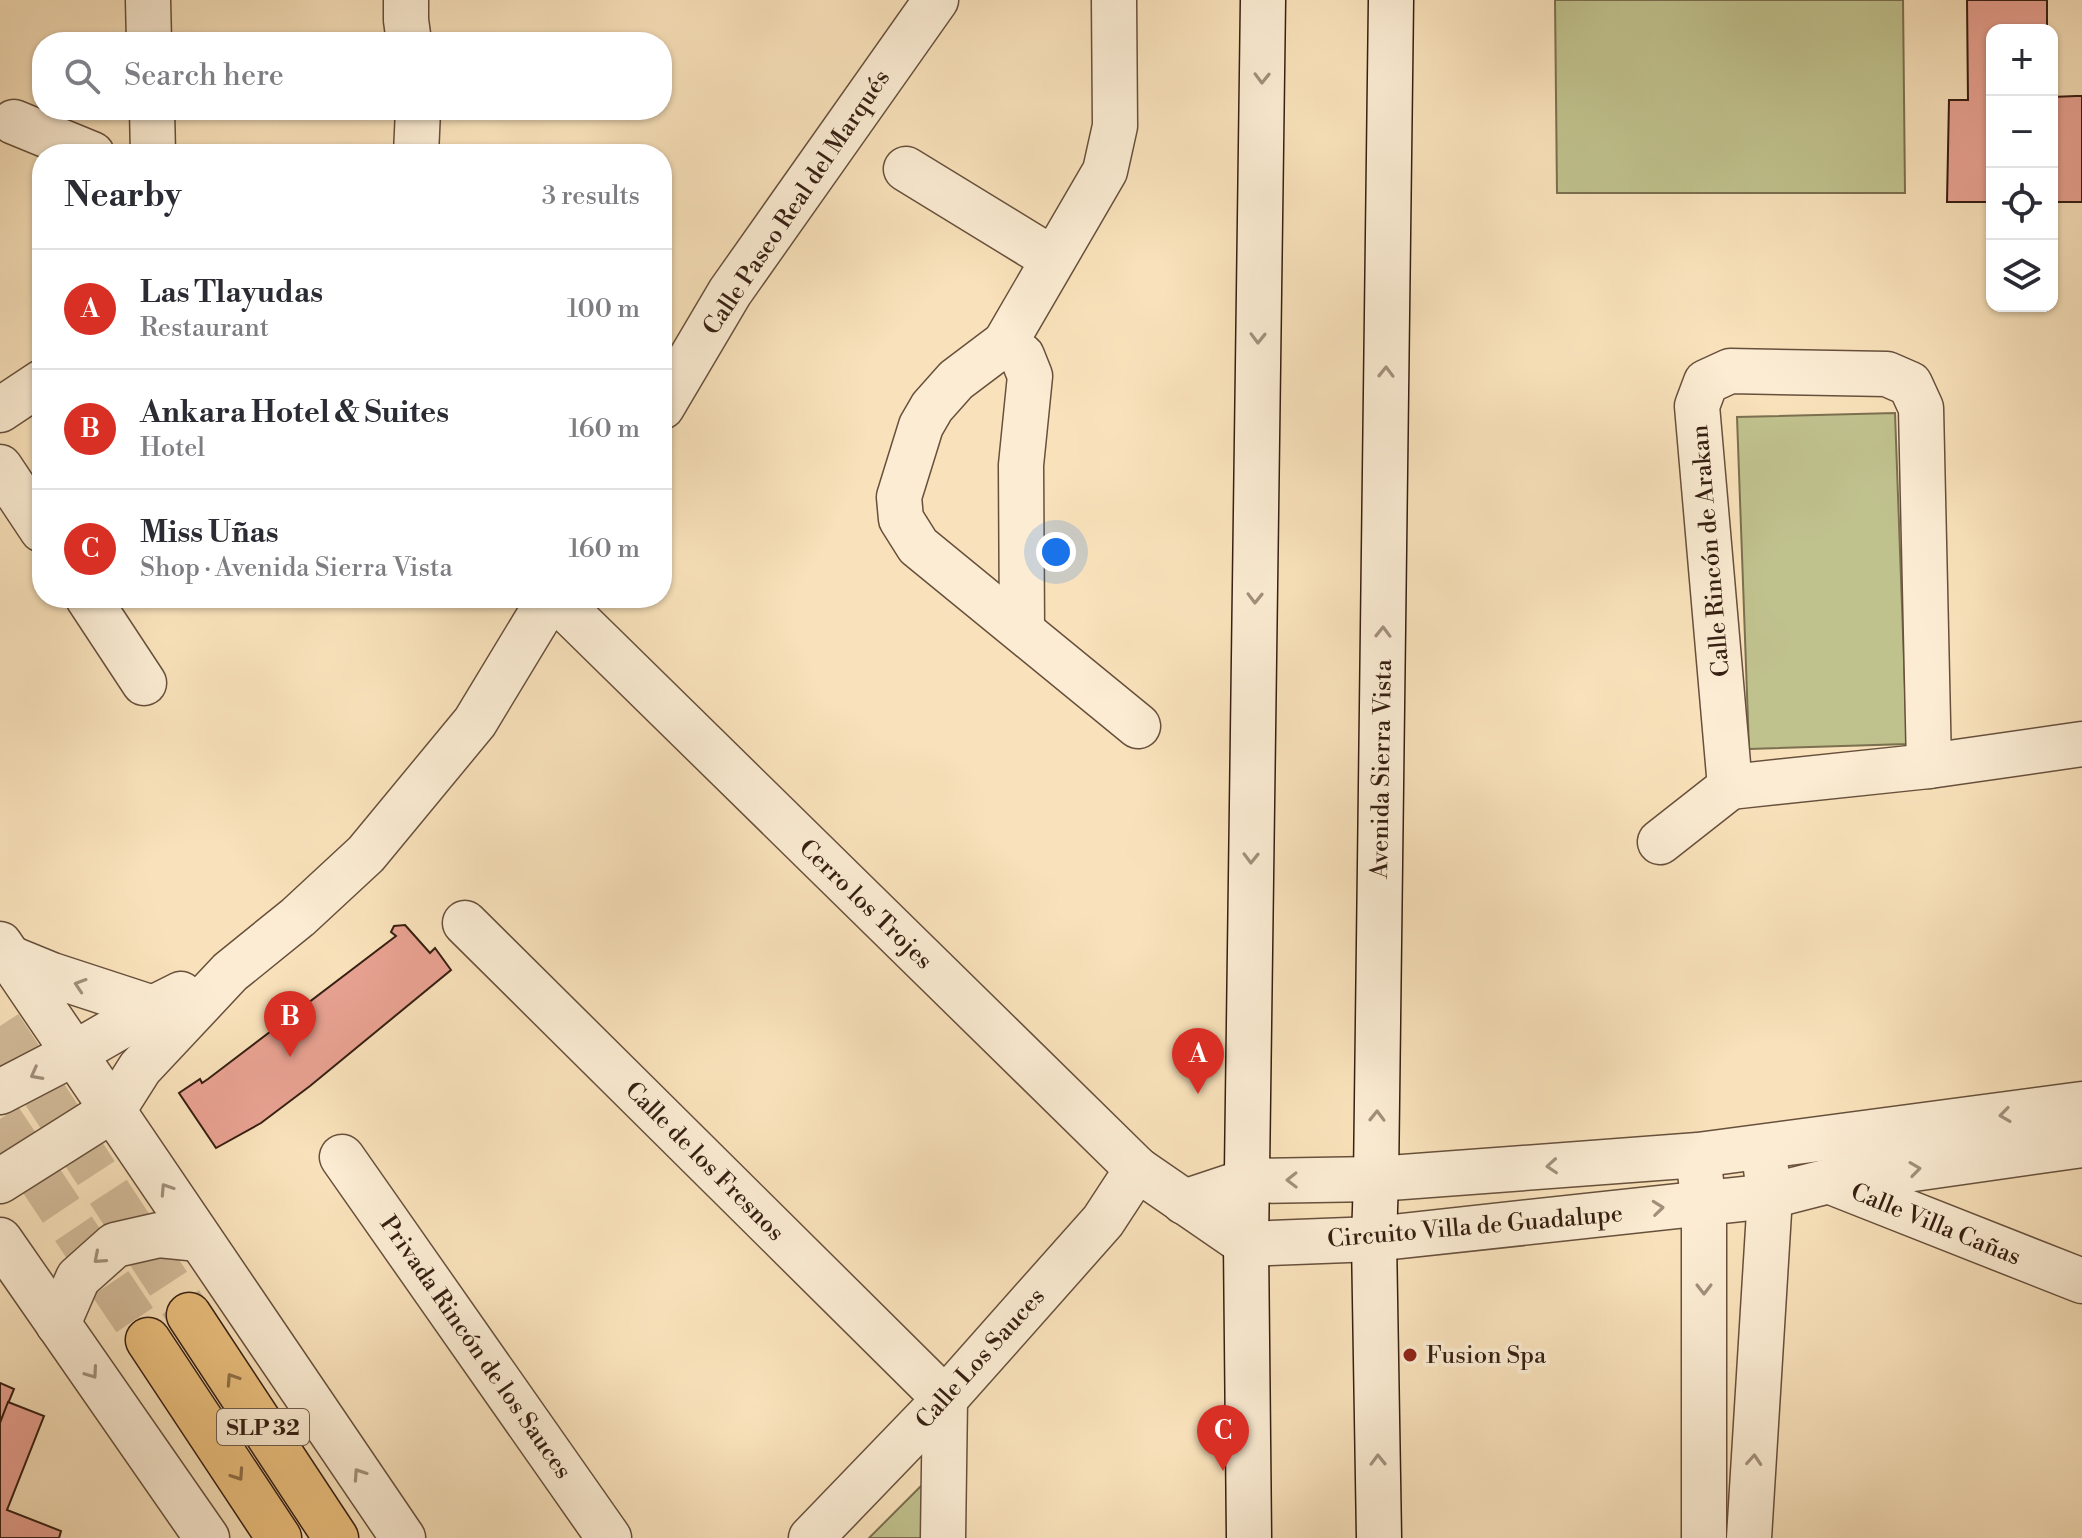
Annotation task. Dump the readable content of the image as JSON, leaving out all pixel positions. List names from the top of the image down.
{
  "streets": {
    "main road": ["SLP 32"],
    "street": [
      "Calle Paseo Real del Marqués",
      "Calle Rincón de Arakan",
      "Avenida Sierra Vista",
      "Cerro los Trojes",
      "Calle de los Fresnos",
      "Calle Villa Cañas",
      "Circuito Villa de Guadalupe",
      "Privada Rincón de los Sauces",
      "Calle Los Sauces"
    ]
  },
  "crossings": [
    ["Avenida Sierra Vista", "Circuito Villa de Guadalupe"],
    ["Cerro los Trojes", "Circuito Villa de Guadalupe"],
    ["Cerro los Trojes", "Calle Los Sauces"],
    ["Calle de los Fresnos", "Calle Los Sauces"],
    ["Calle Villa Cañas", "Circuito Villa de Guadalupe"]
  ],
  "places": ["Fusion Spa"],
  "page": {
    "map_buttons": ["+", "−"],
    "search": "Search here",
    "heading": ["Nearby", "3 results"],
    "list": [
      {
        "mark": "A",
        "name": "Las Tlayudas",
        "note": "Restaurant",
        "value": "100 m"
      },
      {
        "mark": "B",
        "name": "Ankara Hotel & Suites",
        "note": "Hotel",
        "value": "160 m"
      },
      {
        "mark": "C",
        "name": "Miss Uñas",
        "note": "Shop · Avenida Sierra Vista",
        "value": "160 m"
      }
    ],
    "pins": ["B", "A", "C"]
  }
}
